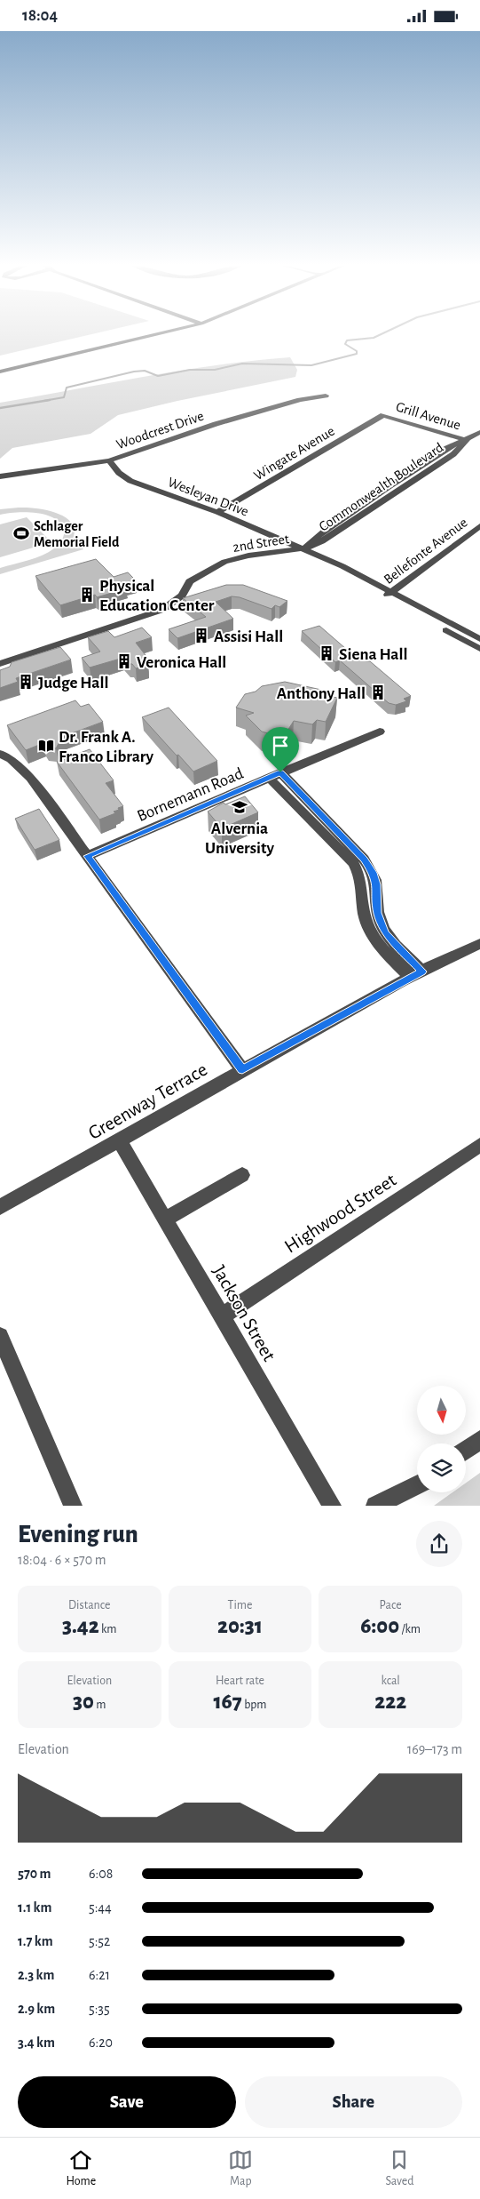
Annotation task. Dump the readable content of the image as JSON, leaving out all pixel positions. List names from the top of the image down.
{
  "streets": {
    "street": [
      "Grill Avenue",
      "Woodcrest Drive",
      "Wingate Avenue",
      "Commonwealth Boulevard",
      "Wesleyan Drive",
      "2nd Street",
      "Bellefonte Avenue",
      "Bornemann Road",
      "Greenway Terrace",
      "Highwood Street",
      "Jackson Street"
    ]
  },
  "crossings": [
    ["Grill Avenue", "Wingate Avenue"],
    ["Grill Avenue", "Commonwealth Boulevard"],
    ["Woodcrest Drive", "Wesleyan Drive"],
    ["Wingate Avenue", "Wesleyan Drive"],
    ["Commonwealth Boulevard", "Wesleyan Drive"],
    ["Commonwealth Boulevard", "2nd Street"],
    ["Commonwealth Boulevard", "Bellefonte Avenue"],
    ["Wesleyan Drive", "2nd Street"],
    ["Greenway Terrace", "Jackson Street"],
    ["Highwood Street", "Jackson Street"]
  ],
  "places": {
    "sports": ["Schlager Memorial Field"],
    "building": [
      "Physical Education Center",
      "Assisi Hall",
      "Siena Hall",
      "Veronica Hall",
      "Judge Hall",
      "Anthony Hall"
    ],
    "library": ["Dr. Frank A. Franco Library"],
    "school or university": ["Alvernia University"]
  },
  "north": "bottom",
  "page": {
    "status": "18:04",
    "heading": ["Evening run", "18:04 · 6 × 570 m"],
    "stats": [
      ["Distance", "3.42 km"],
      ["Time", "20:31"],
      ["Pace", "6:00 /km"],
      ["Elevation", "30 m"],
      ["Heart rate", "167 bpm"],
      ["kcal", "222"]
    ],
    "chart": ["Elevation", "169–173 m"],
    "list": [
      {
        "name": "570 m",
        "note": "6:08"
      },
      {
        "name": "1.1 km",
        "note": "5:44"
      },
      {
        "name": "1.7 km",
        "note": "5:52"
      },
      {
        "name": "2.3 km",
        "note": "6:21"
      },
      {
        "name": "2.9 km",
        "note": "5:35"
      },
      {
        "name": "3.4 km",
        "note": "6:20"
      }
    ],
    "buttons": ["Save", "Share"],
    "tabs": ["Home", "Map", "Saved"]
  }
}
